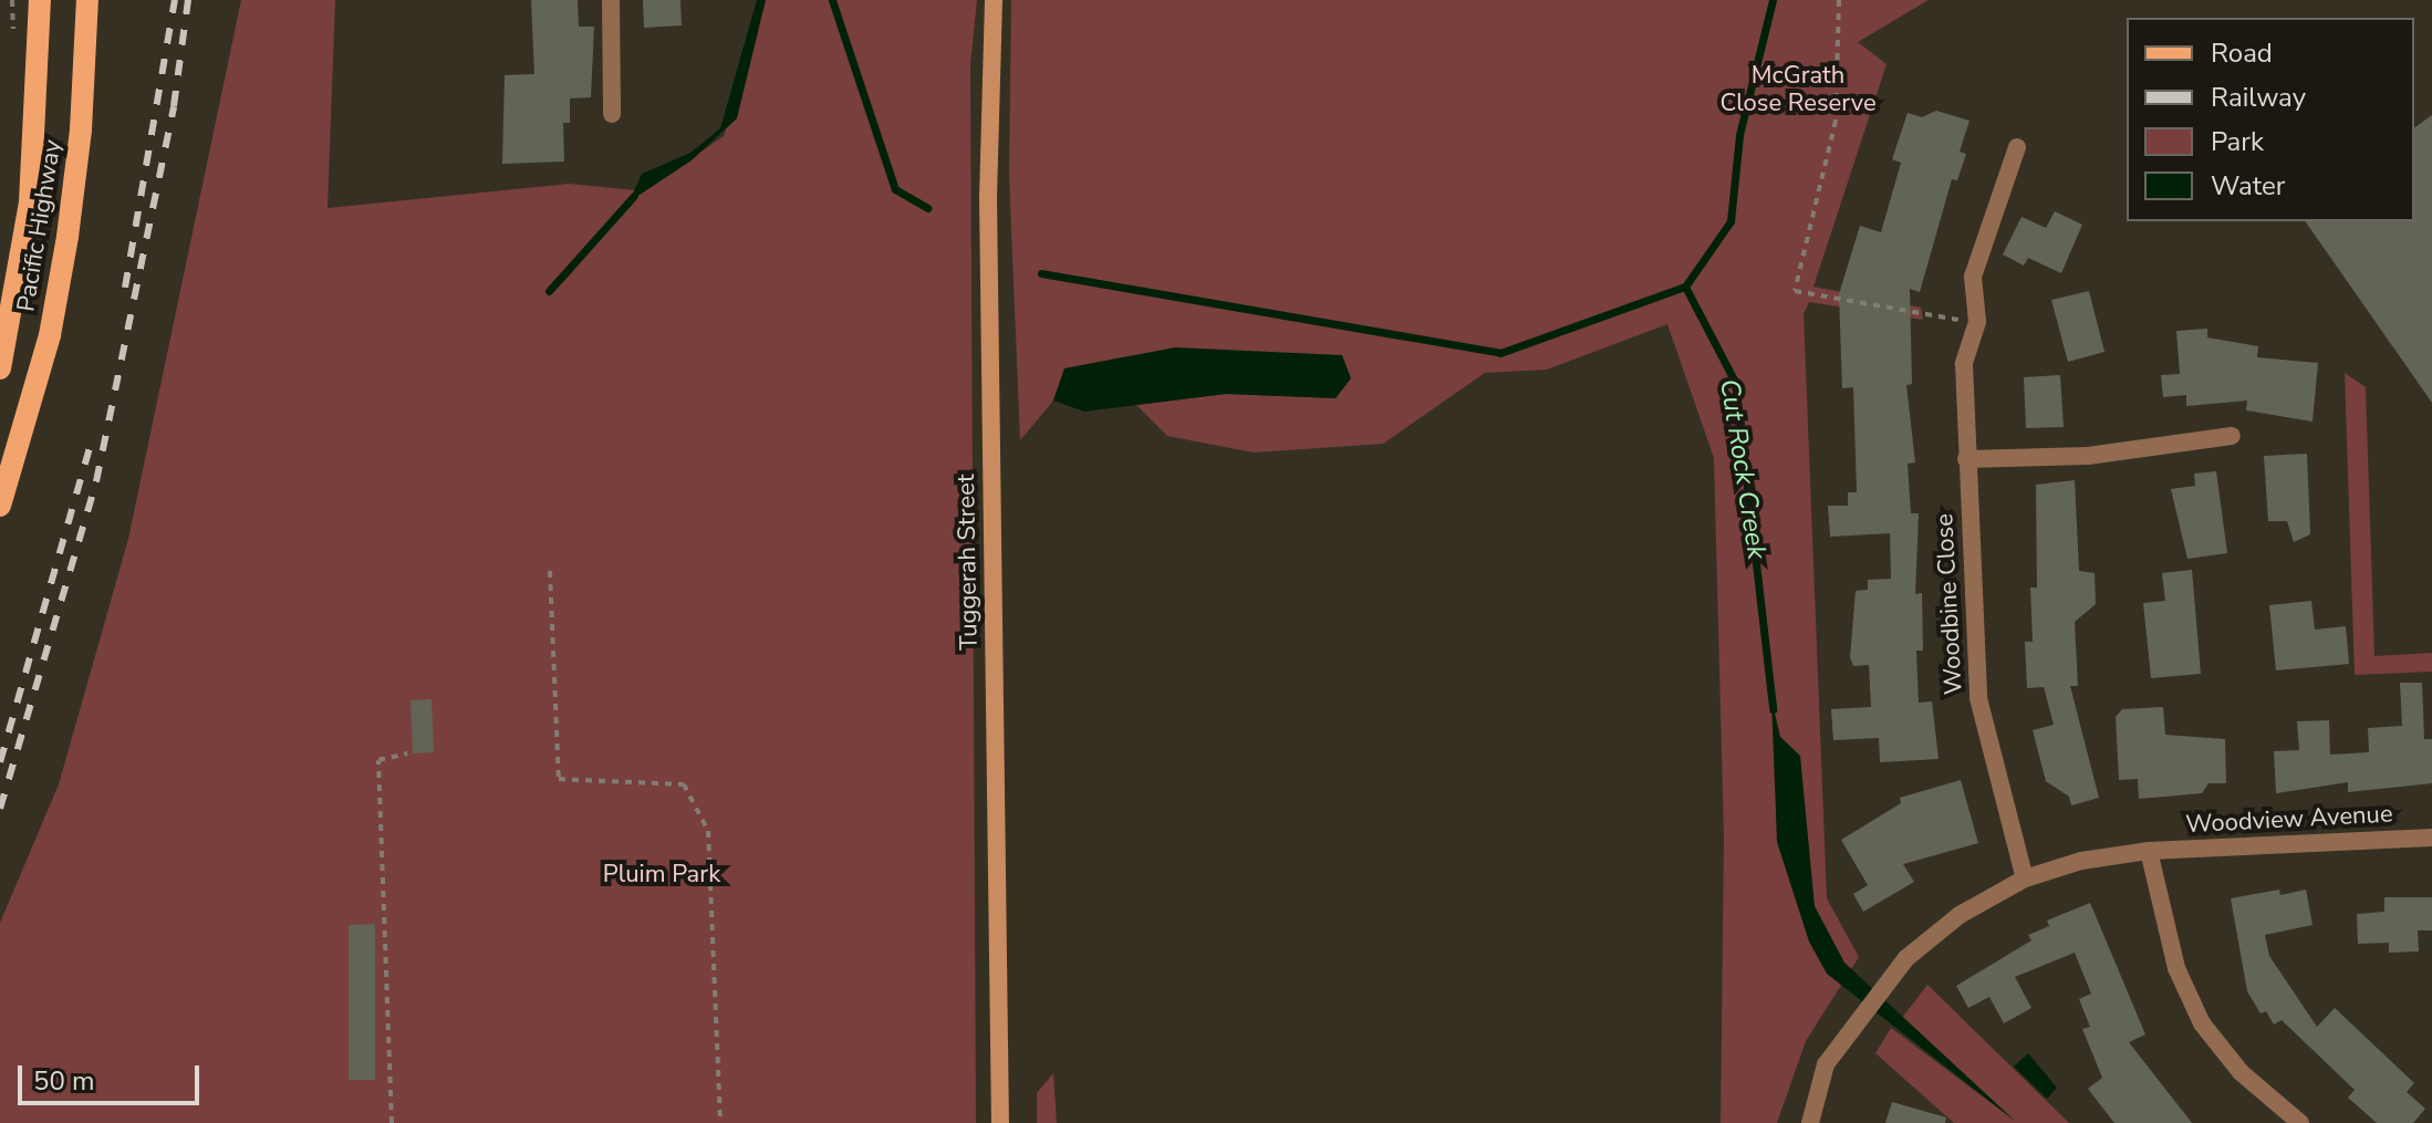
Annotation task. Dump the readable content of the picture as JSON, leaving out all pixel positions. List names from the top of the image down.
{
  "streets": {
    "main road": ["Pacific Highway"],
    "street": ["Tuggerah Street", "Woodbine Close", "Woodview Avenue"]
  },
  "crossings": [
    ["Woodbine Close", "Woodview Avenue"]
  ],
  "water": ["Cut Rock Creek"],
  "parks": ["McGrath Close Reserve", "Pluim Park"],
  "legend": [
    "Road",
    "Railway",
    "Park",
    "Water"
  ],
  "scale_bar": "50 m"
}
